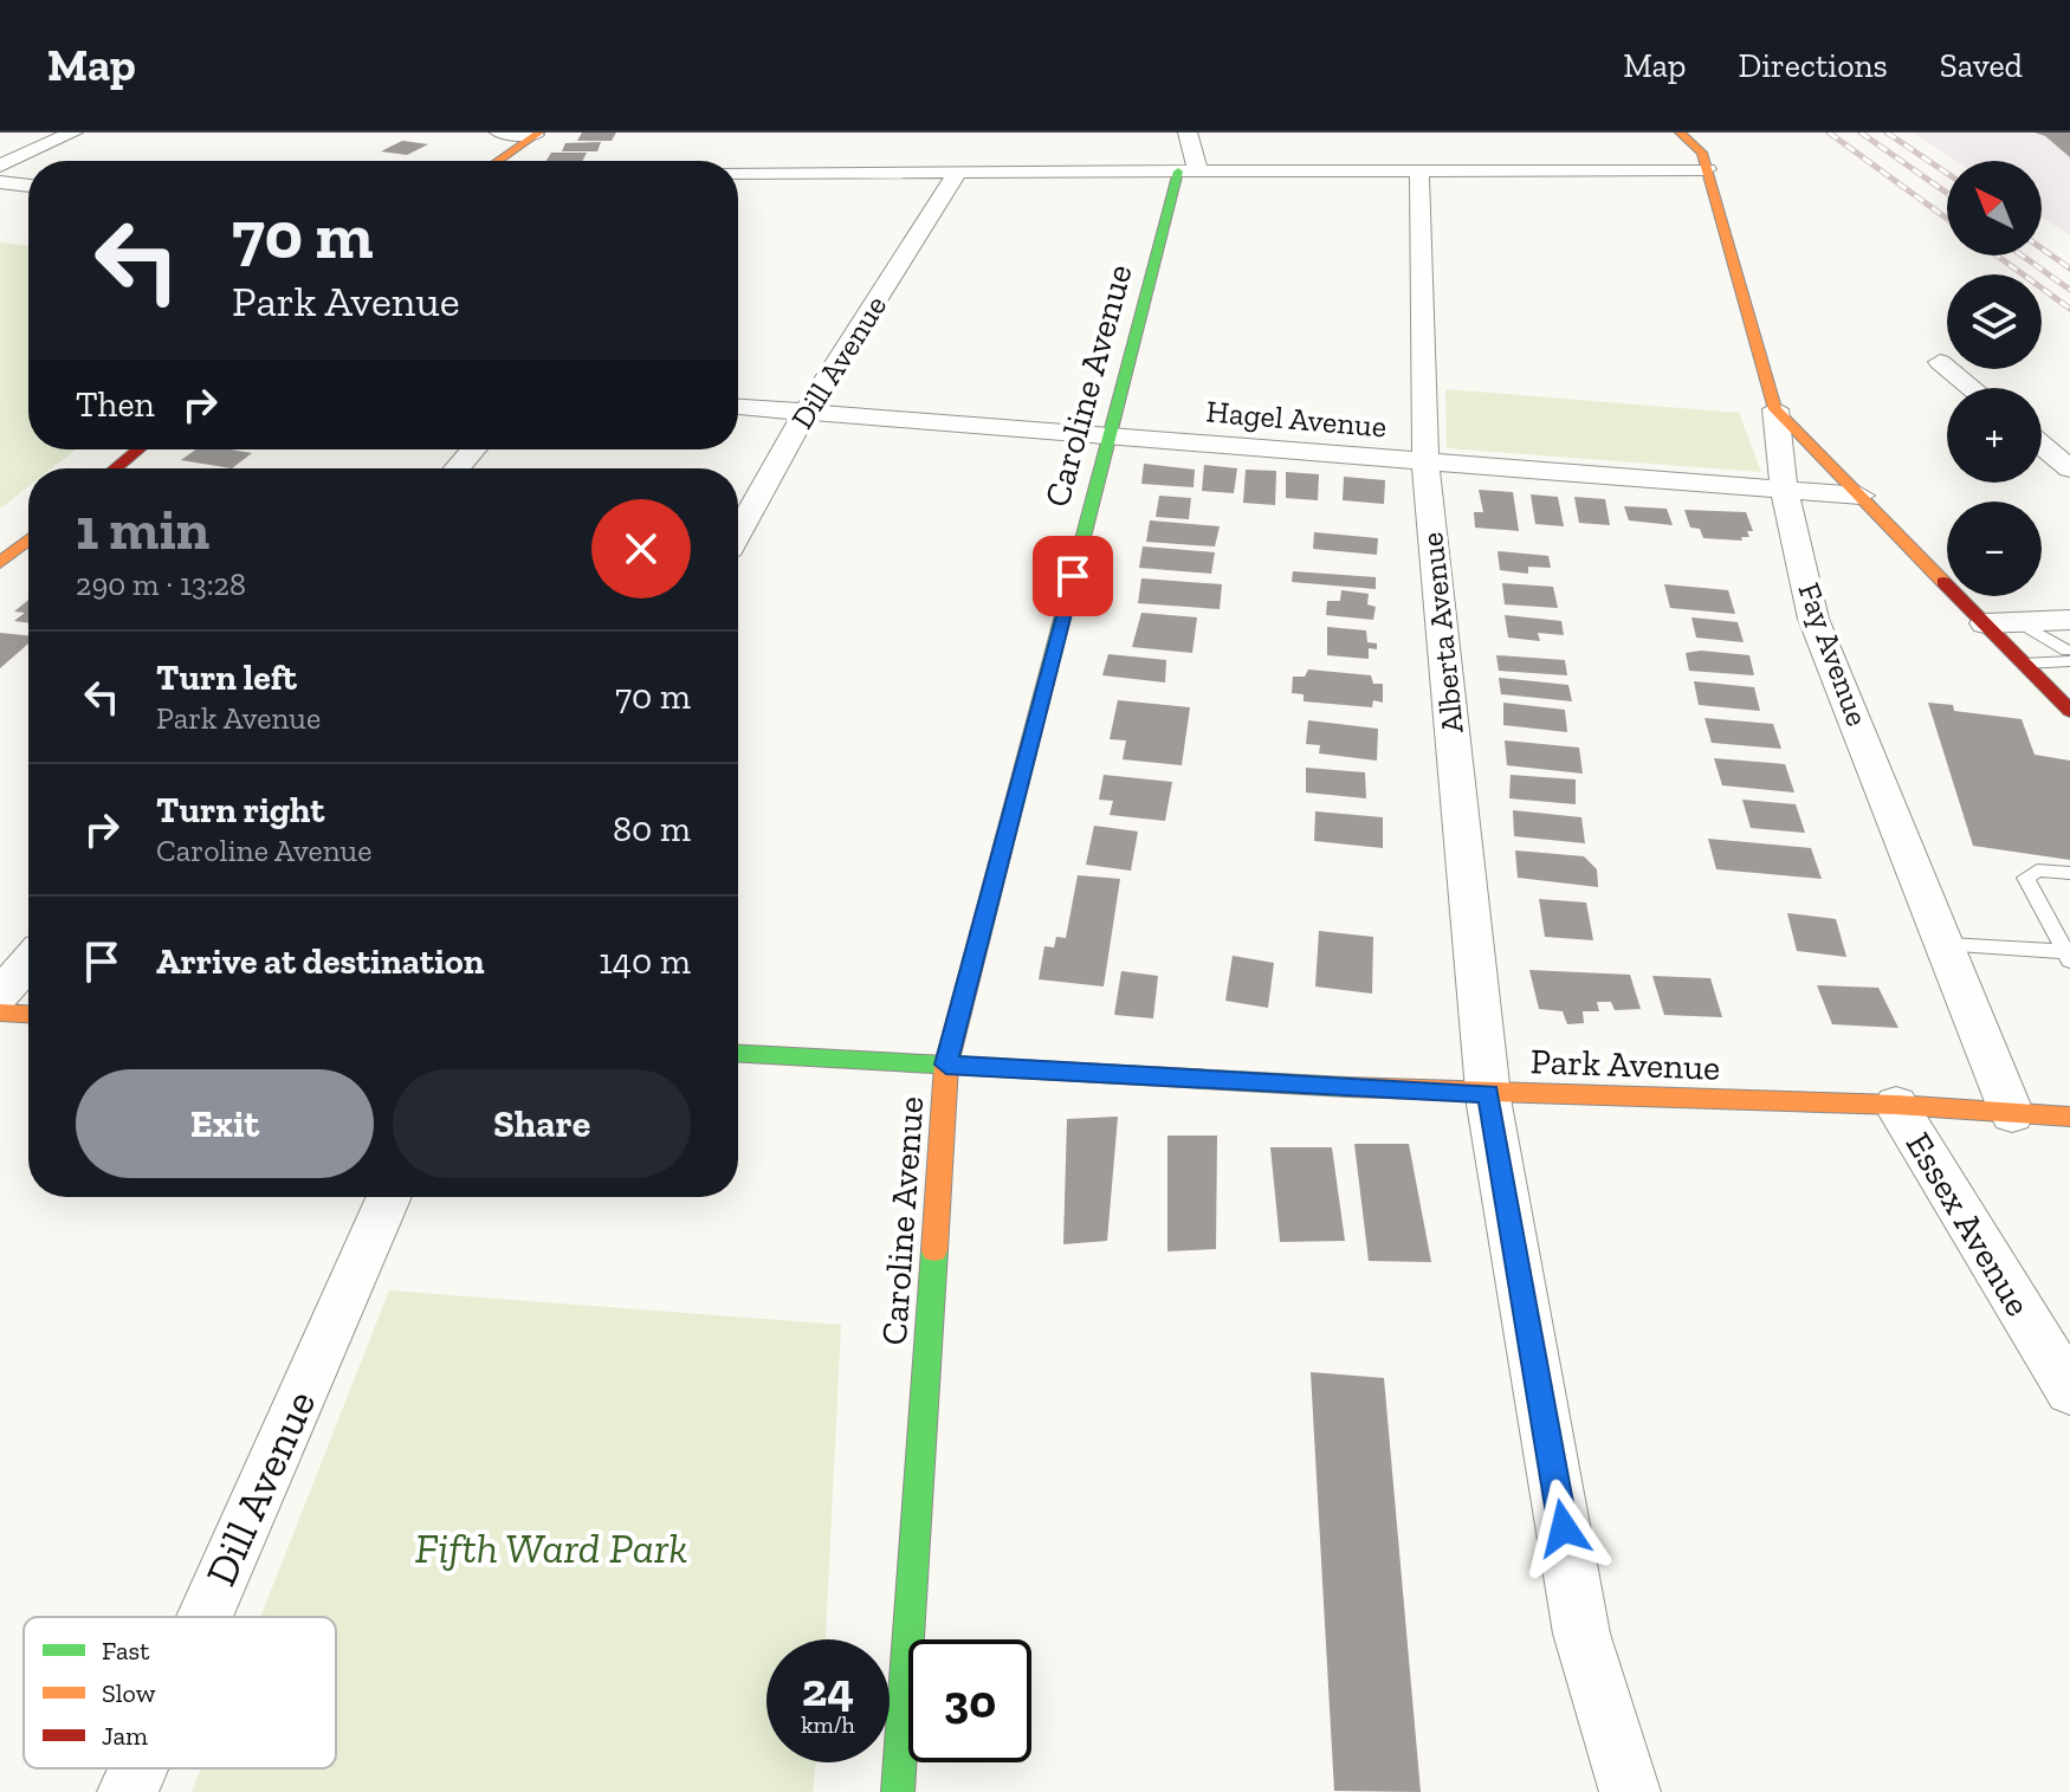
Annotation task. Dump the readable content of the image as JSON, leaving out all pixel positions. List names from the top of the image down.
{
  "streets": {
    "street": [
      "Dill Avenue",
      "Caroline Avenue",
      "Hagel Avenue",
      "Alberta Avenue",
      "Fay Avenue",
      "Park Avenue",
      "Essex Avenue"
    ]
  },
  "crossings": [
    ["Dill Avenue", "Hagel Avenue"],
    ["Caroline Avenue", "Hagel Avenue"],
    ["Caroline Avenue", "Park Avenue"],
    ["Hagel Avenue", "Alberta Avenue"],
    ["Hagel Avenue", "Fay Avenue"],
    ["Alberta Avenue", "Park Avenue"],
    ["Fay Avenue", "Park Avenue"],
    ["Park Avenue", "Essex Avenue"]
  ],
  "parks": ["Fifth Ward Park"],
  "legend": ["Fast", "Slow", "Jam"],
  "north": "top left",
  "page": {
    "header": "Map",
    "nav": ["Map", "Directions", "Saved"],
    "map_buttons": ["+", "−"],
    "turn": ["70 m", "Park Avenue"],
    "then": "Then",
    "heading": ["1 min", "290 m · 13:28"],
    "list": [
      {
        "name": "Turn left",
        "note": "Park Avenue",
        "value": "70 m"
      },
      {
        "name": "Turn right",
        "note": "Caroline Avenue",
        "value": "80 m"
      },
      {
        "name": "Arrive at destination",
        "value": "140 m"
      }
    ],
    "buttons": ["Exit", "Share"],
    "speed": "24 km/h",
    "limit": "30"
  }
}
